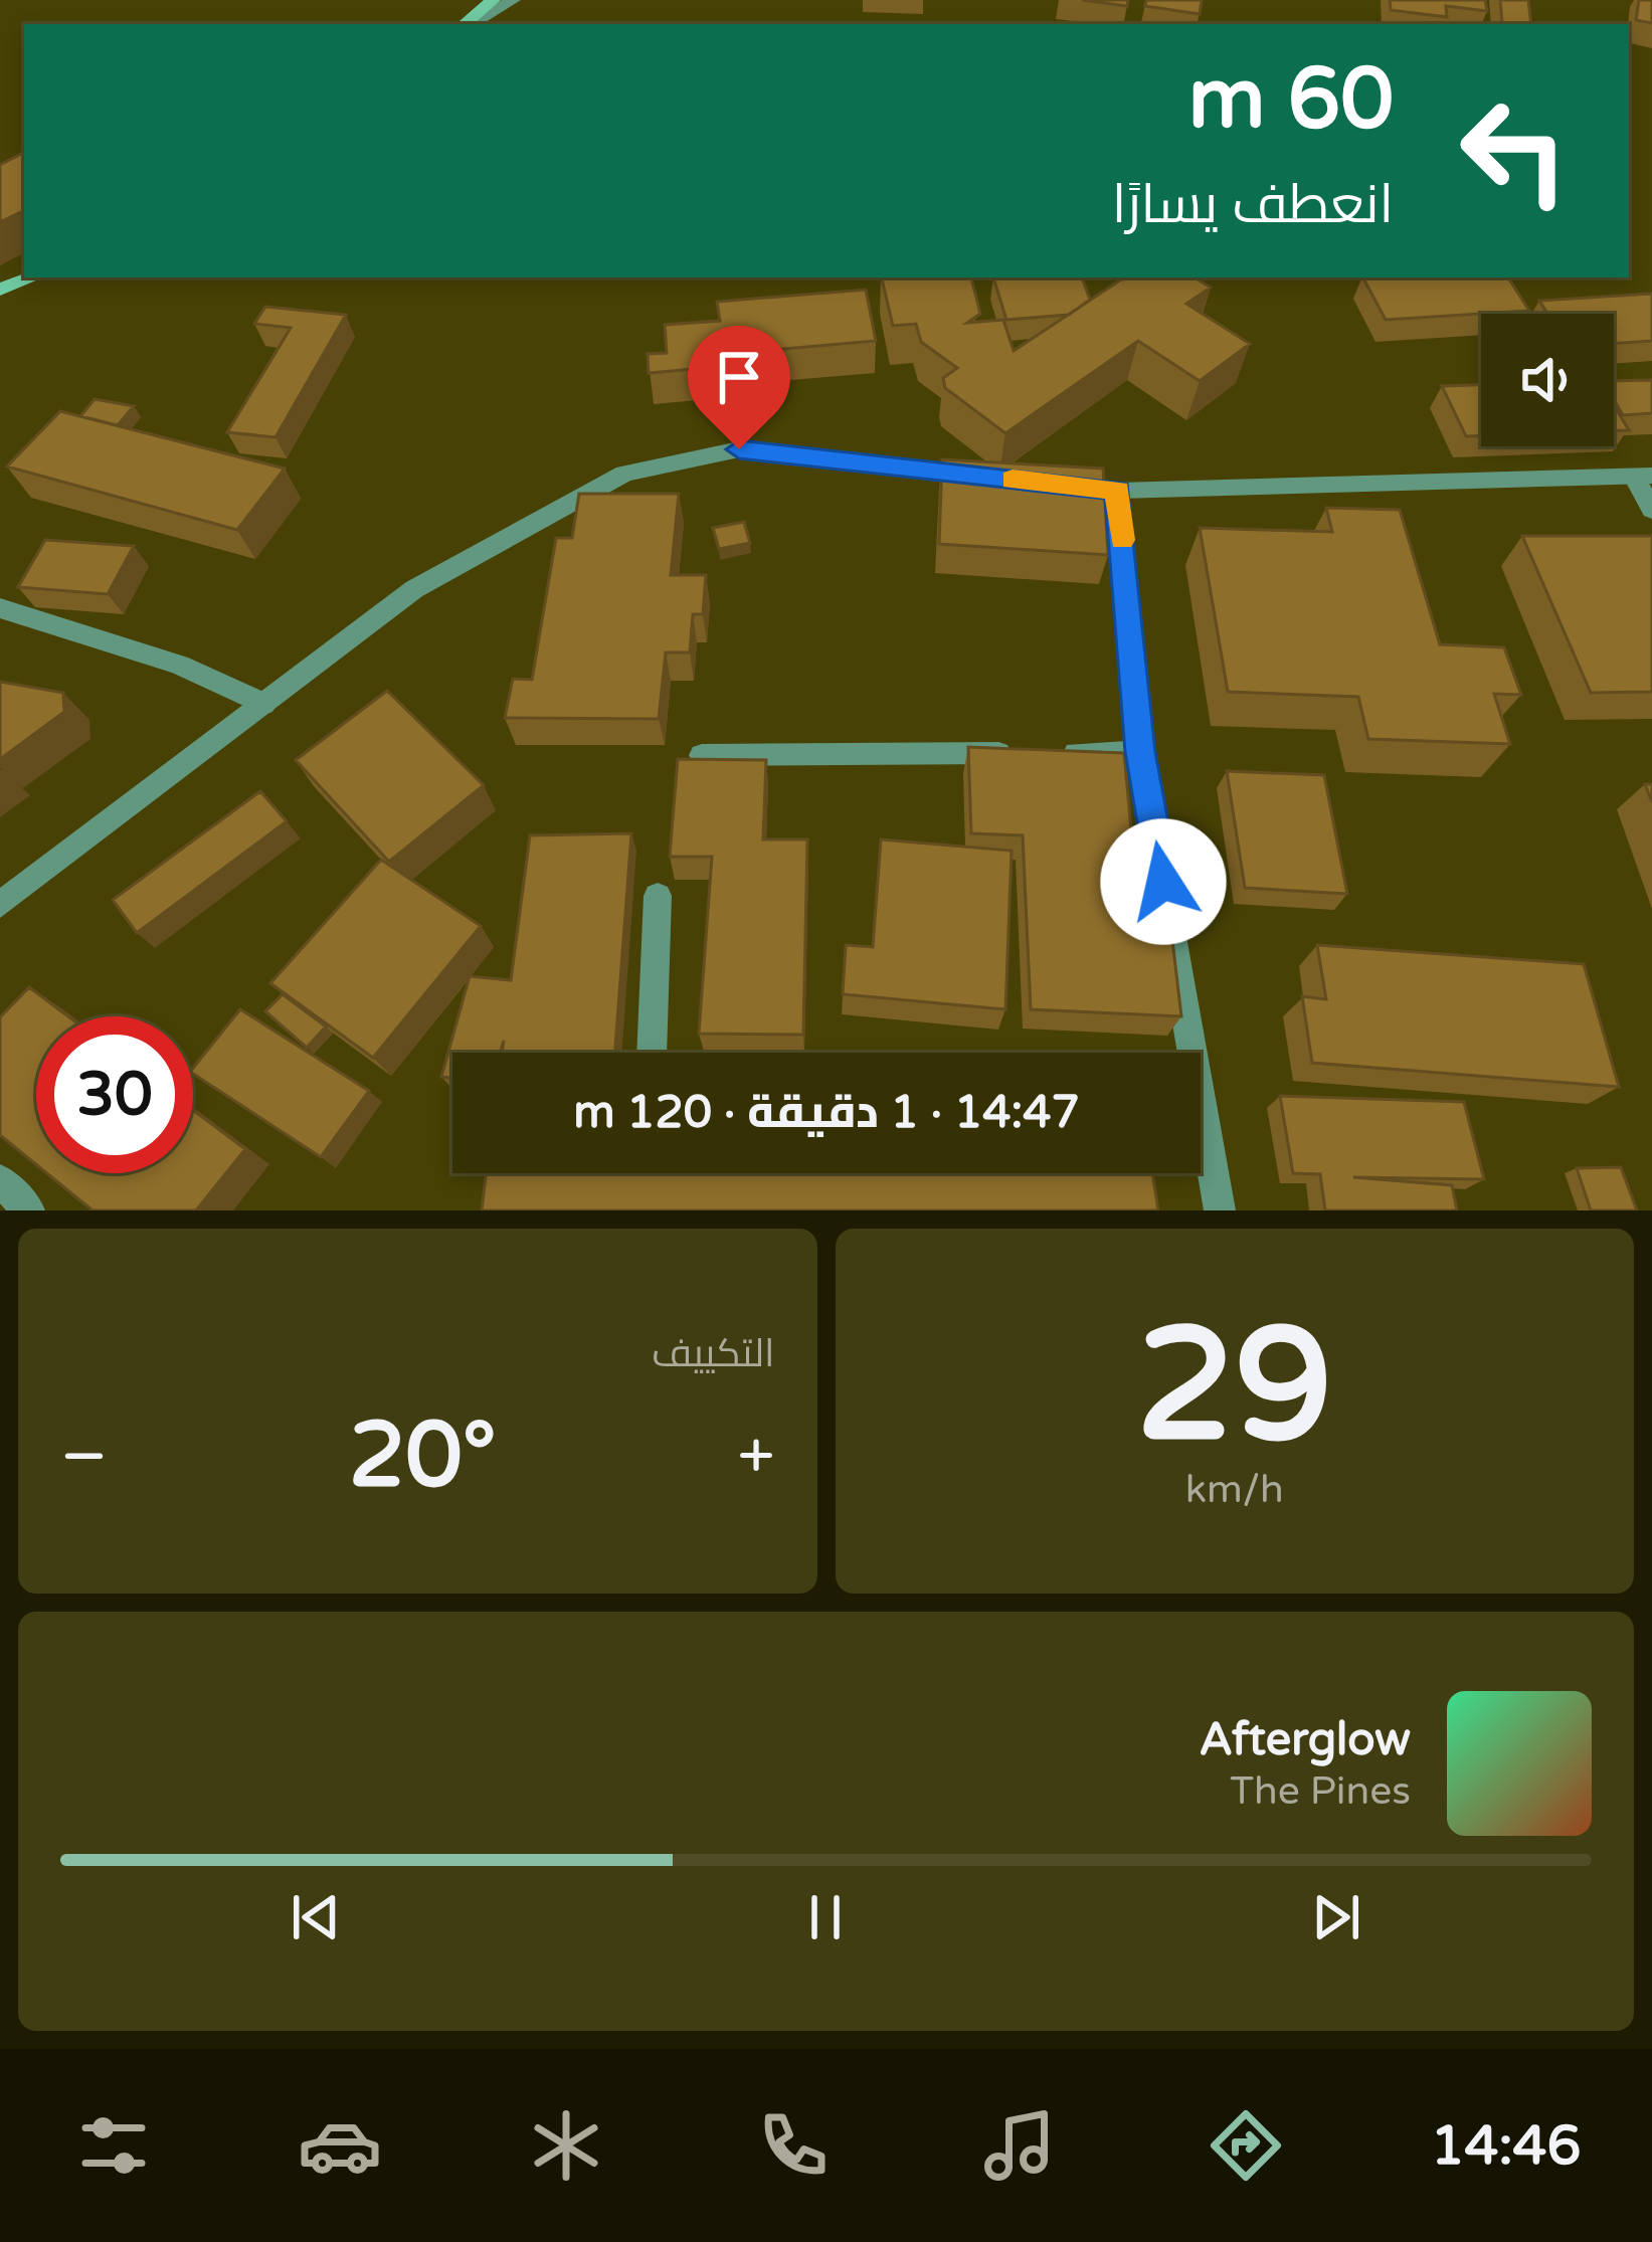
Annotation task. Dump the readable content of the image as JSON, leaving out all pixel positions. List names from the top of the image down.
{
  "page": {
    "turn": ["60 m", "انعطف يسارًا"],
    "limit": "30",
    "trip": "14:47 · 1 دقيقة · 120 m",
    "tile": [
      ["29", "km/h"],
      "التكييف"
    ],
    "heat": ["−", "20°", "+"],
    "song": ["Afterglow", "The Pines"],
    "tabs": "14:46"
  }
}
